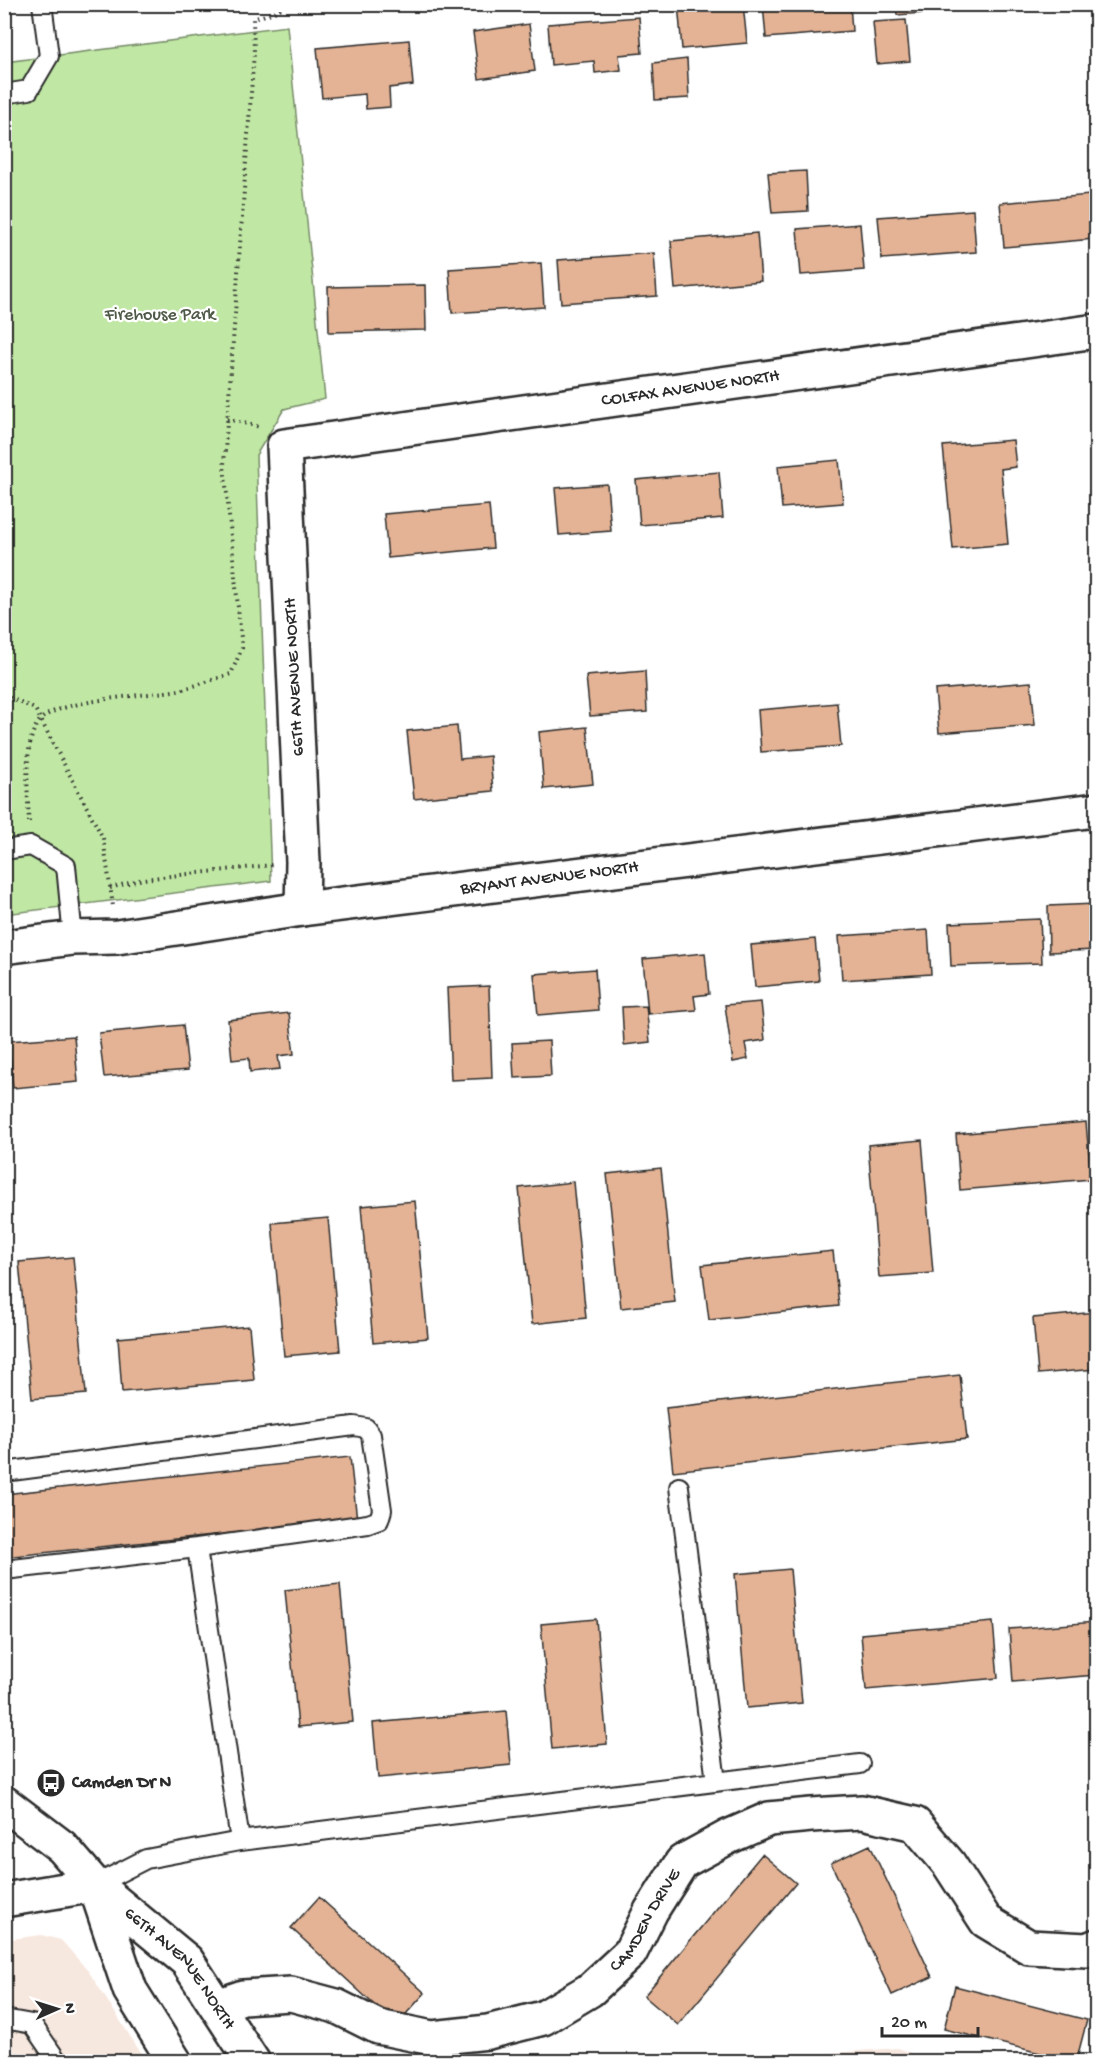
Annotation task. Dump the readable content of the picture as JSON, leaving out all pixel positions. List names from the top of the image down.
{
  "streets": {
    "street": [
      "COLFAX AVENUE NORTH",
      "66TH AVENUE NORTH",
      "BRYANT AVENUE NORTH",
      "CAMDEN DRIVE"
    ]
  },
  "crossings": [
    ["COLFAX AVENUE NORTH", "66TH AVENUE NORTH"],
    ["66TH AVENUE NORTH", "BRYANT AVENUE NORTH"],
    ["66TH AVENUE NORTH", "CAMDEN DRIVE"]
  ],
  "parks": ["Firehouse Park"],
  "places": {
    "bus stop": ["Camden Dr N"]
  },
  "scale_bar": "20 m",
  "north": "right"
}
